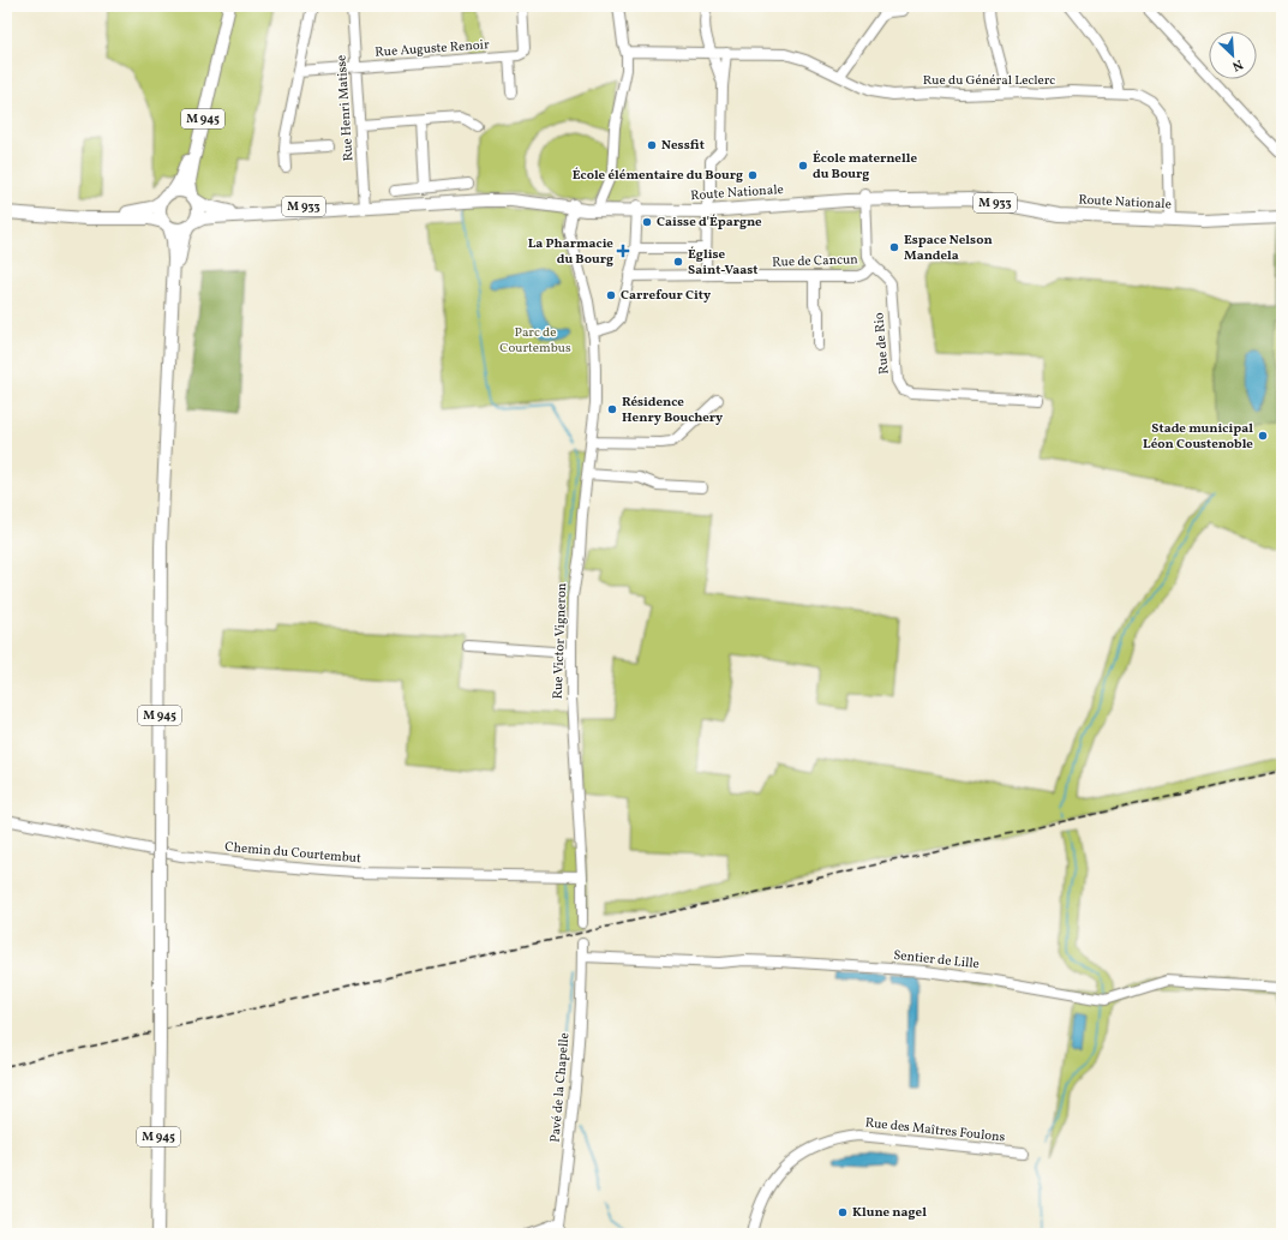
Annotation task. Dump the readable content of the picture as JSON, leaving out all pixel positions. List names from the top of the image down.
{
  "streets": {
    "main road": ["M 945", "Route Nationale", "M 933"],
    "street": [
      "Rue Auguste Renoir",
      "Rue du Général Leclerc",
      "Rue Henri Matisse",
      "Rue de Cancun",
      "Rue de Rio",
      "Rue Victor Vigneron",
      "Chemin du Courtembut",
      "Sentier de Lille",
      "Pavé de la Chapelle",
      "Rue des Maîtres Foulons"
    ]
  },
  "crossings": [
    ["Rue Auguste Renoir", "Rue Henri Matisse"],
    ["Rue du Général Leclerc", "Route Nationale"],
    ["Rue Henri Matisse", "Route Nationale"],
    ["M 945", "Route Nationale"],
    ["Route Nationale", "Rue Victor Vigneron"],
    ["Rue de Cancun", "Rue de Rio"],
    ["Rue Victor Vigneron", "Chemin du Courtembut"],
    ["Sentier de Lille", "Pavé de la Chapelle"]
  ],
  "parks": ["Parc de Courtembus"],
  "places": {
    "other": [
      "Nessfit",
      "École maternelle du Bourg",
      "École élémentaire du Bourg",
      "Caisse d'Épargne",
      "Espace Nelson Mandela",
      "Église Saint-Vaast",
      "Carrefour City",
      "Résidence Henry Bouchery",
      "Stade municipal Léon Coustenoble",
      "Klune nagel"
    ],
    "health": ["La Pharmacie du Bourg"]
  },
  "north": "bottom right"
}
